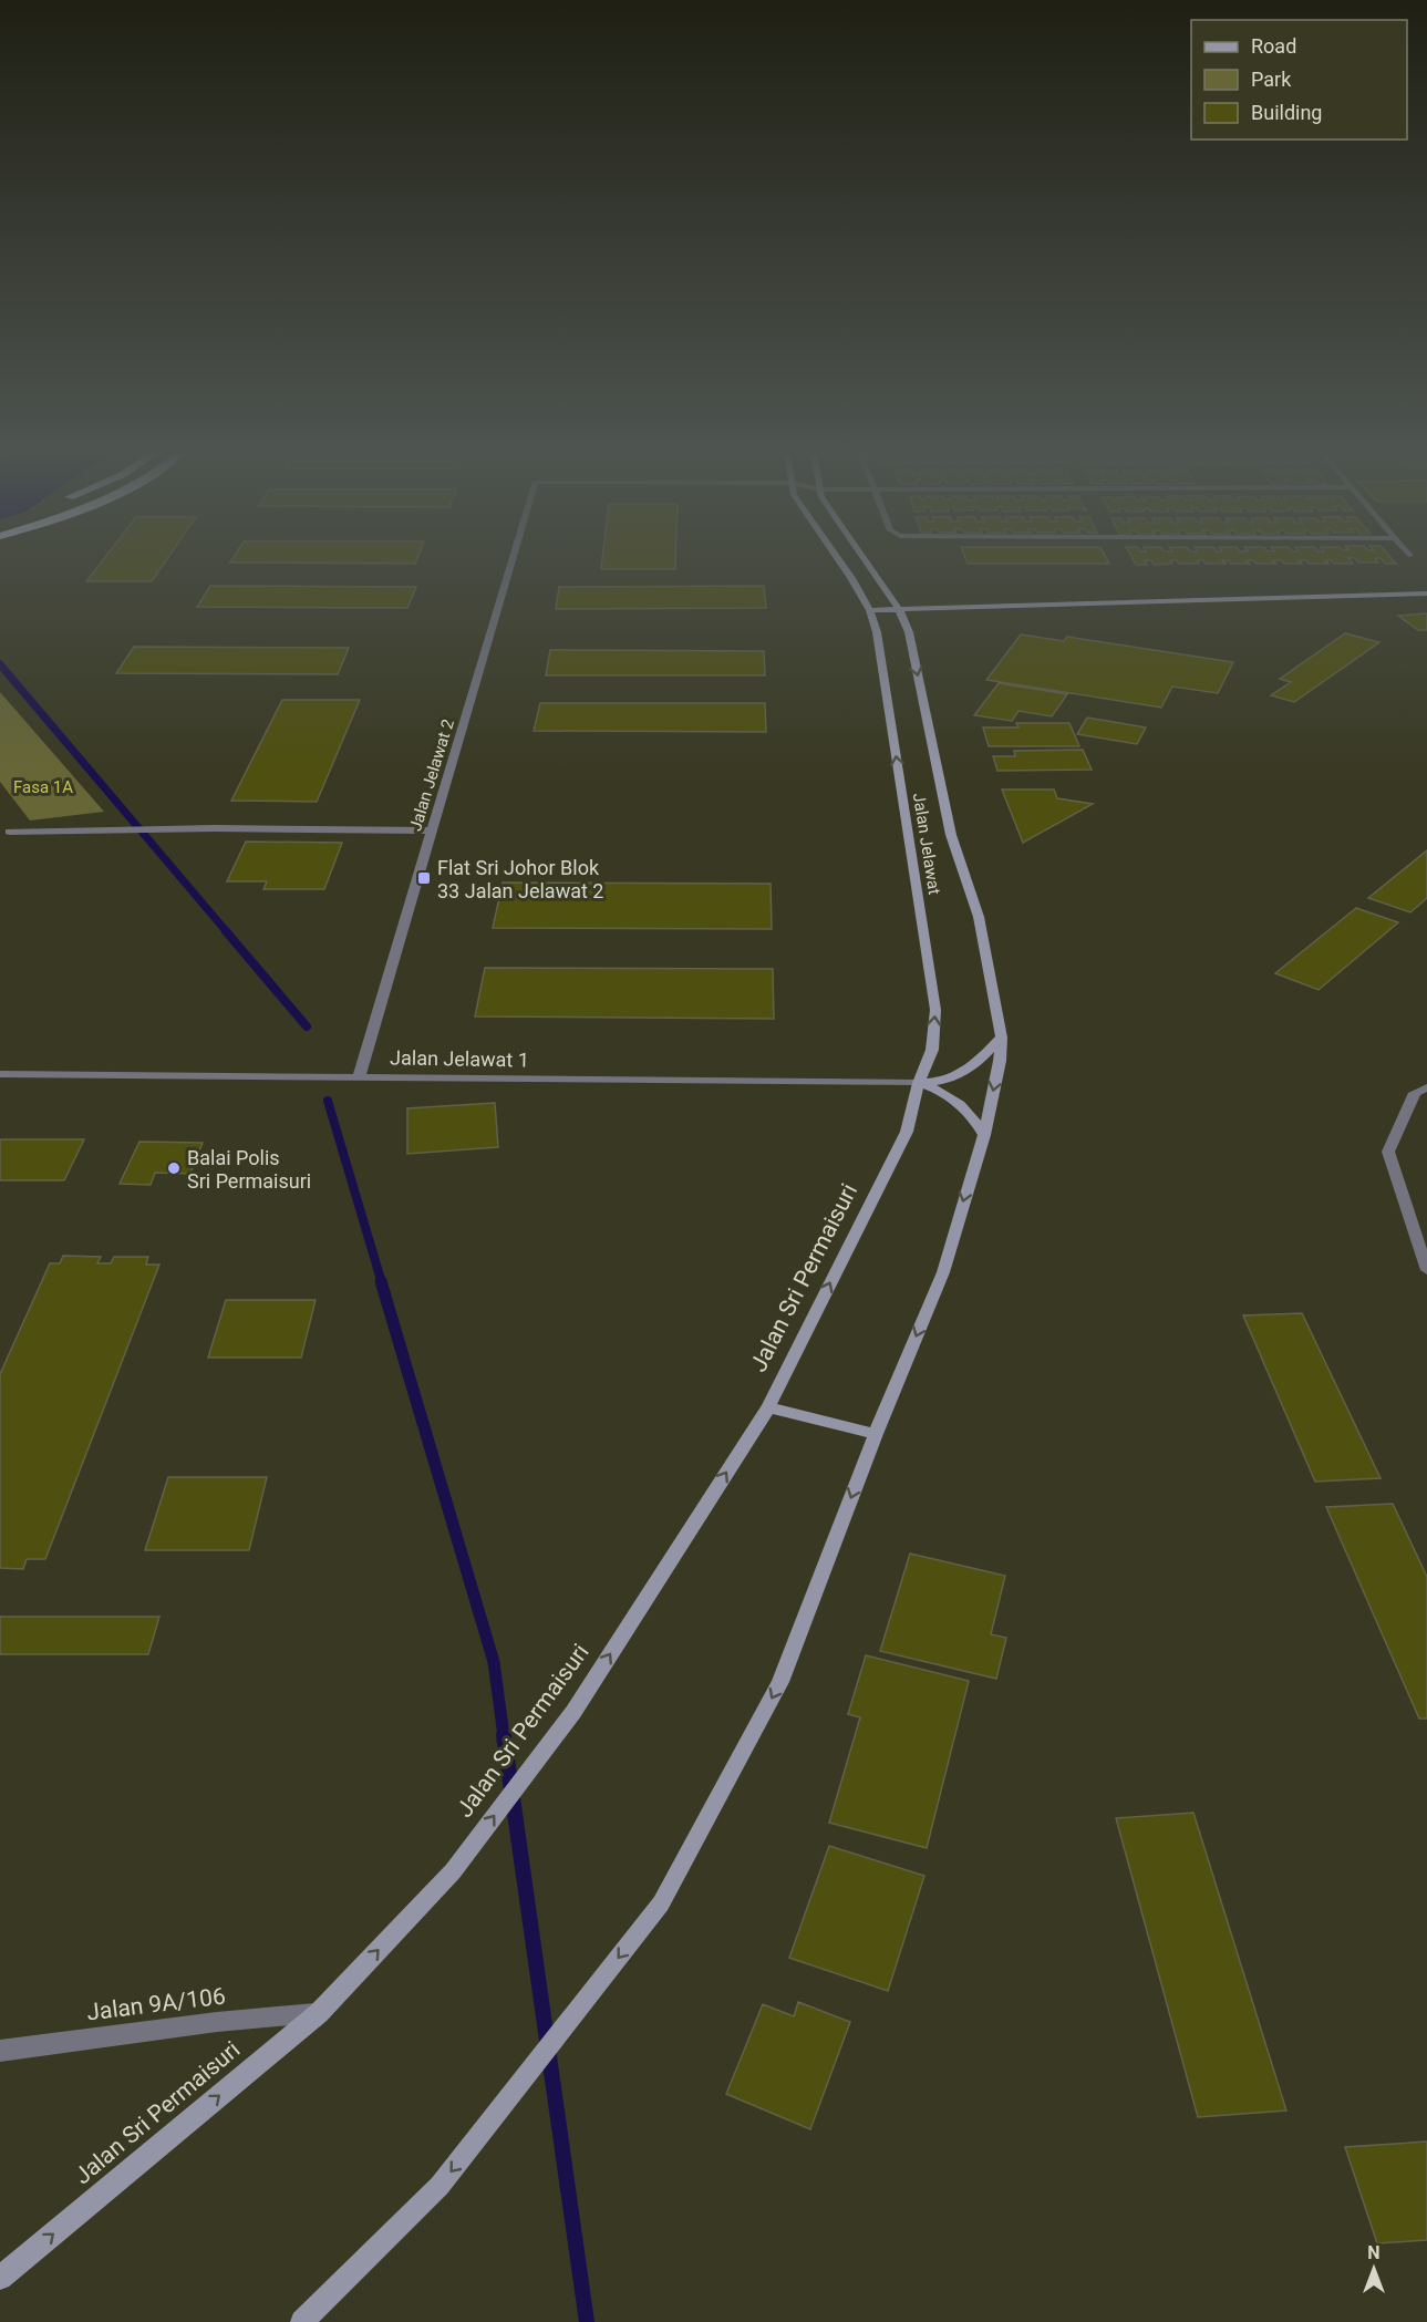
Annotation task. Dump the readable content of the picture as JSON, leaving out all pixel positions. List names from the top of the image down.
{
  "streets": {
    "street": [
      "Jalan Jelawat 2",
      "Jalan Jelawat",
      "Jalan Jelawat 1",
      "Jalan Sri Permaisuri",
      "Jalan 9A/106"
    ]
  },
  "crossings": [
    ["Jalan Jelawat 2", "Jalan Jelawat 1"],
    ["Jalan Jelawat", "Jalan Jelawat 1"],
    ["Jalan Jelawat", "Jalan Sri Permaisuri"],
    ["Jalan Jelawat 1", "Jalan Sri Permaisuri"],
    ["Jalan Sri Permaisuri", "Jalan 9A/106"]
  ],
  "one_way": ["Jalan Sri Permaisuri"],
  "parks": ["Fasa 1A"],
  "places": {
    "transit": ["Flat Sri Johor Blok 33 Jalan Jelawat 2"],
    "other": ["Balai Polis Sri Permaisuri"]
  },
  "legend": ["Road", "Park", "Building"],
  "north": "top"
}
